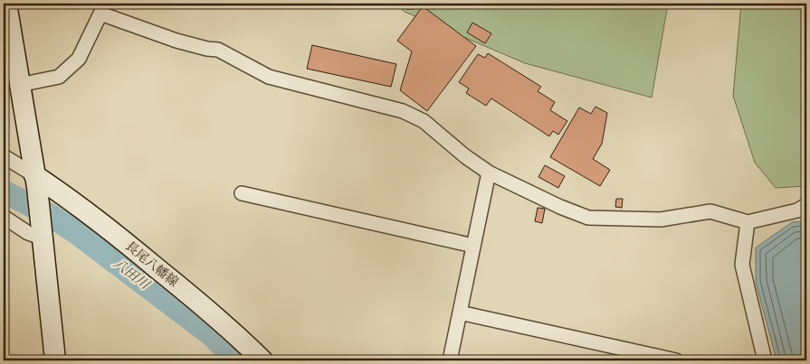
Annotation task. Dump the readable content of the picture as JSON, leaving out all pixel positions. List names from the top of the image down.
{
  "streets": {
    "main road": ["長尾八幡線"]
  },
  "water": ["八田川"]
}
